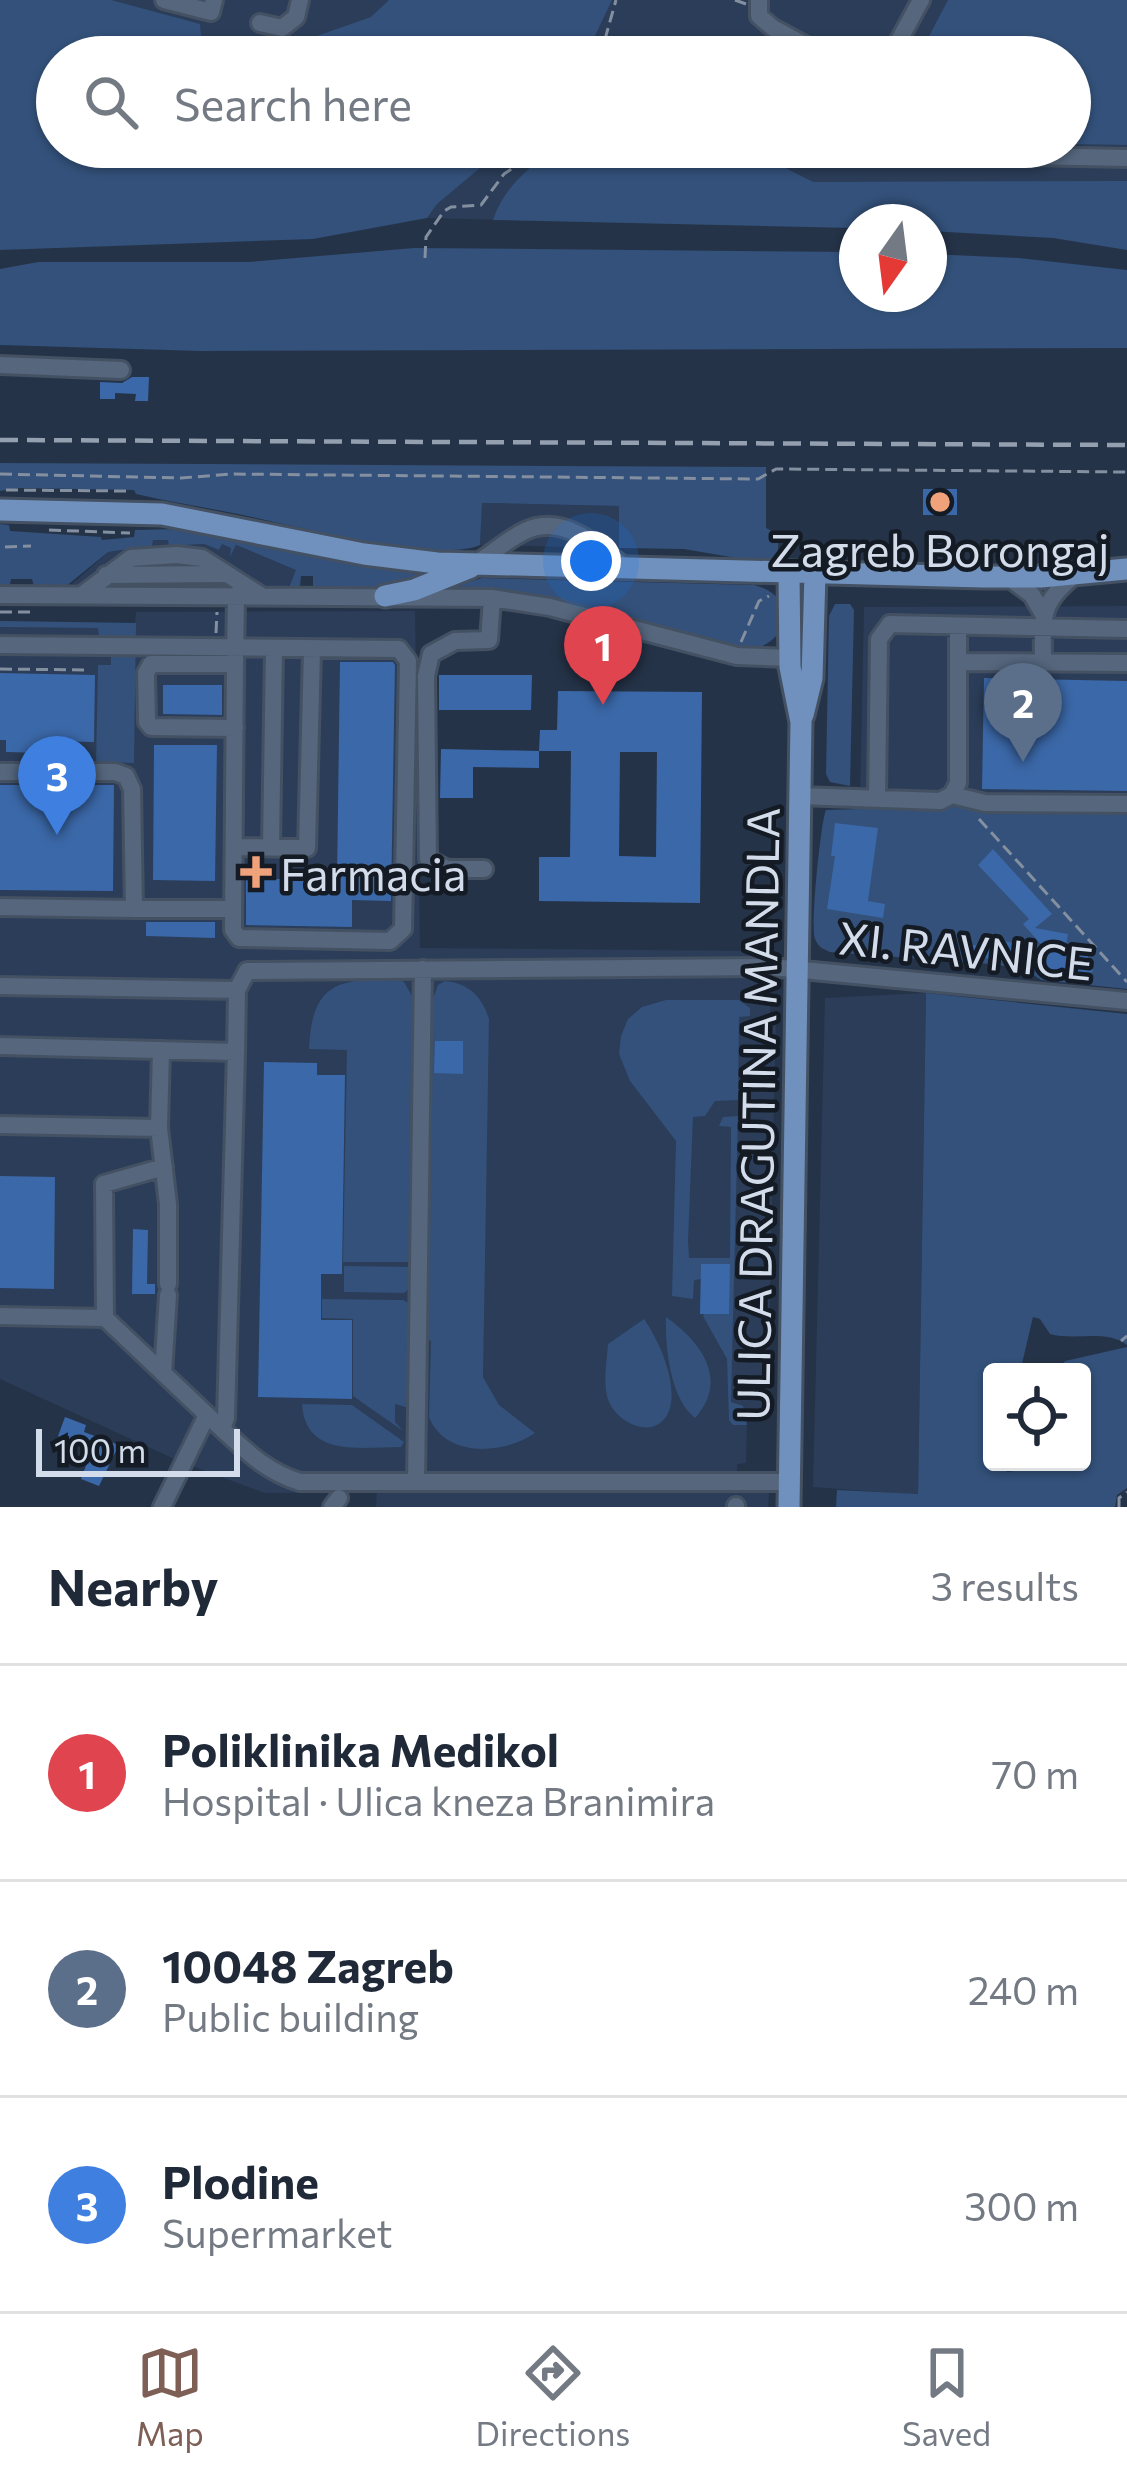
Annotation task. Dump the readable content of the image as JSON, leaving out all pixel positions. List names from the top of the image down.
{
  "streets": {
    "main road": ["ULICA DRAGUTINA MANDLA"],
    "street": ["XI. RAVNICE"]
  },
  "crossings": [
    ["XI. RAVNICE", "ULICA DRAGUTINA MANDLA"]
  ],
  "places": {
    "other": ["Zagreb Borongaj"],
    "health": ["Farmacia"]
  },
  "scale_bar": "100 m",
  "north": "bottom",
  "page": {
    "search": "Search here",
    "pins": ["1", "2", "3"],
    "scale": "100 m",
    "heading": ["Nearby", "3 results"],
    "list": [
      {
        "mark": "1",
        "name": "Poliklinika Medikol",
        "note": "Hospital · Ulica kneza Branimira",
        "value": "70 m"
      },
      {
        "mark": "2",
        "name": "10048 Zagreb",
        "note": "Public building",
        "value": "240 m"
      },
      {
        "mark": "3",
        "name": "Plodine",
        "note": "Supermarket",
        "value": "300 m"
      }
    ],
    "nav": ["Map", "Directions", "Saved"]
  }
}
